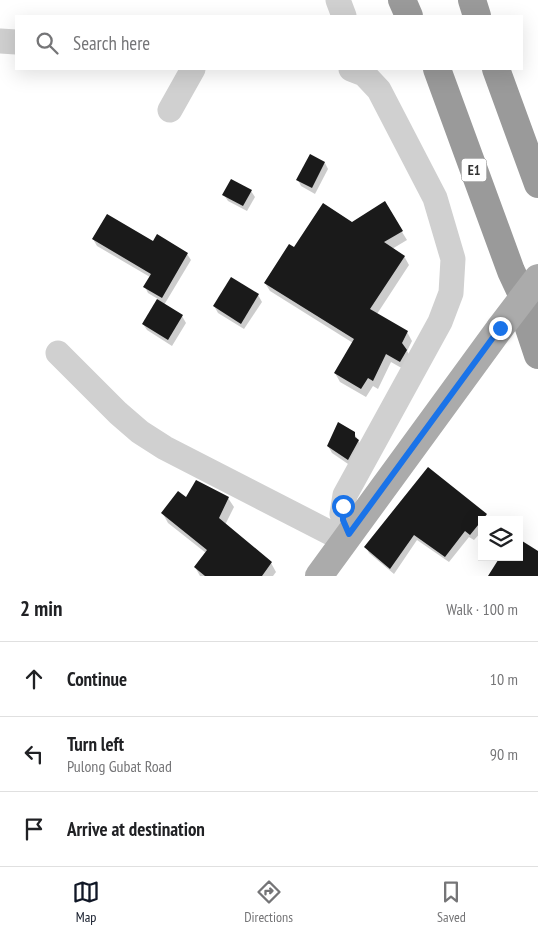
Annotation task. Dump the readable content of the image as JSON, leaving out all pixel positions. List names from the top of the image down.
{
  "streets": {
    "highway": ["E1"]
  },
  "page": {
    "search": "Search here",
    "heading": ["2 min", "Walk · 100 m"],
    "list": [
      ["Continue", "10 m"],
      ["Turn left", "Pulong Gubat Road", "90 m"],
      "Arrive at destination"
    ],
    "nav": ["Map", "Directions", "Saved"]
  }
}
